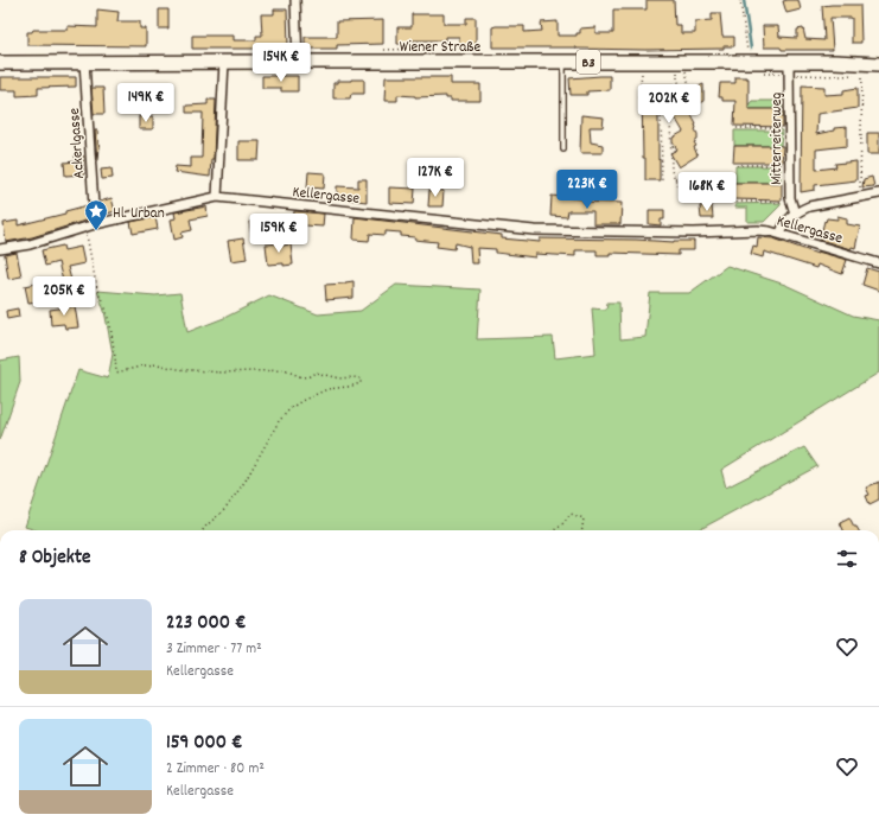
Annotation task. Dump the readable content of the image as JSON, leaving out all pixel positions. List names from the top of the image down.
{
  "streets": {
    "main road": ["Wiener Straße", "B3"],
    "street": ["Mitterreiterweg", "Ackerlgasse", "Kellergasse"]
  },
  "crossings": [
    ["Wiener Straße", "Mitterreiterweg"],
    ["Wiener Straße", "Ackerlgasse"],
    ["Ackerlgasse", "Kellergasse"]
  ],
  "places": {
    "place": ["Hl. Urban"]
  },
  "page": {
    "price": [
      "154K €",
      "149K €",
      "202K €",
      "127K €",
      "223K €",
      "168K €",
      "159K €",
      "205K €"
    ],
    "heading": "8 Objekte",
    "list": [
      {
        "name": "223 000 €",
        "note": "3 Zimmer · 77 m² · Kellergasse"
      },
      {
        "name": "159 000 €",
        "note": "2 Zimmer · 80 m² · Kellergasse"
      }
    ]
  }
}
